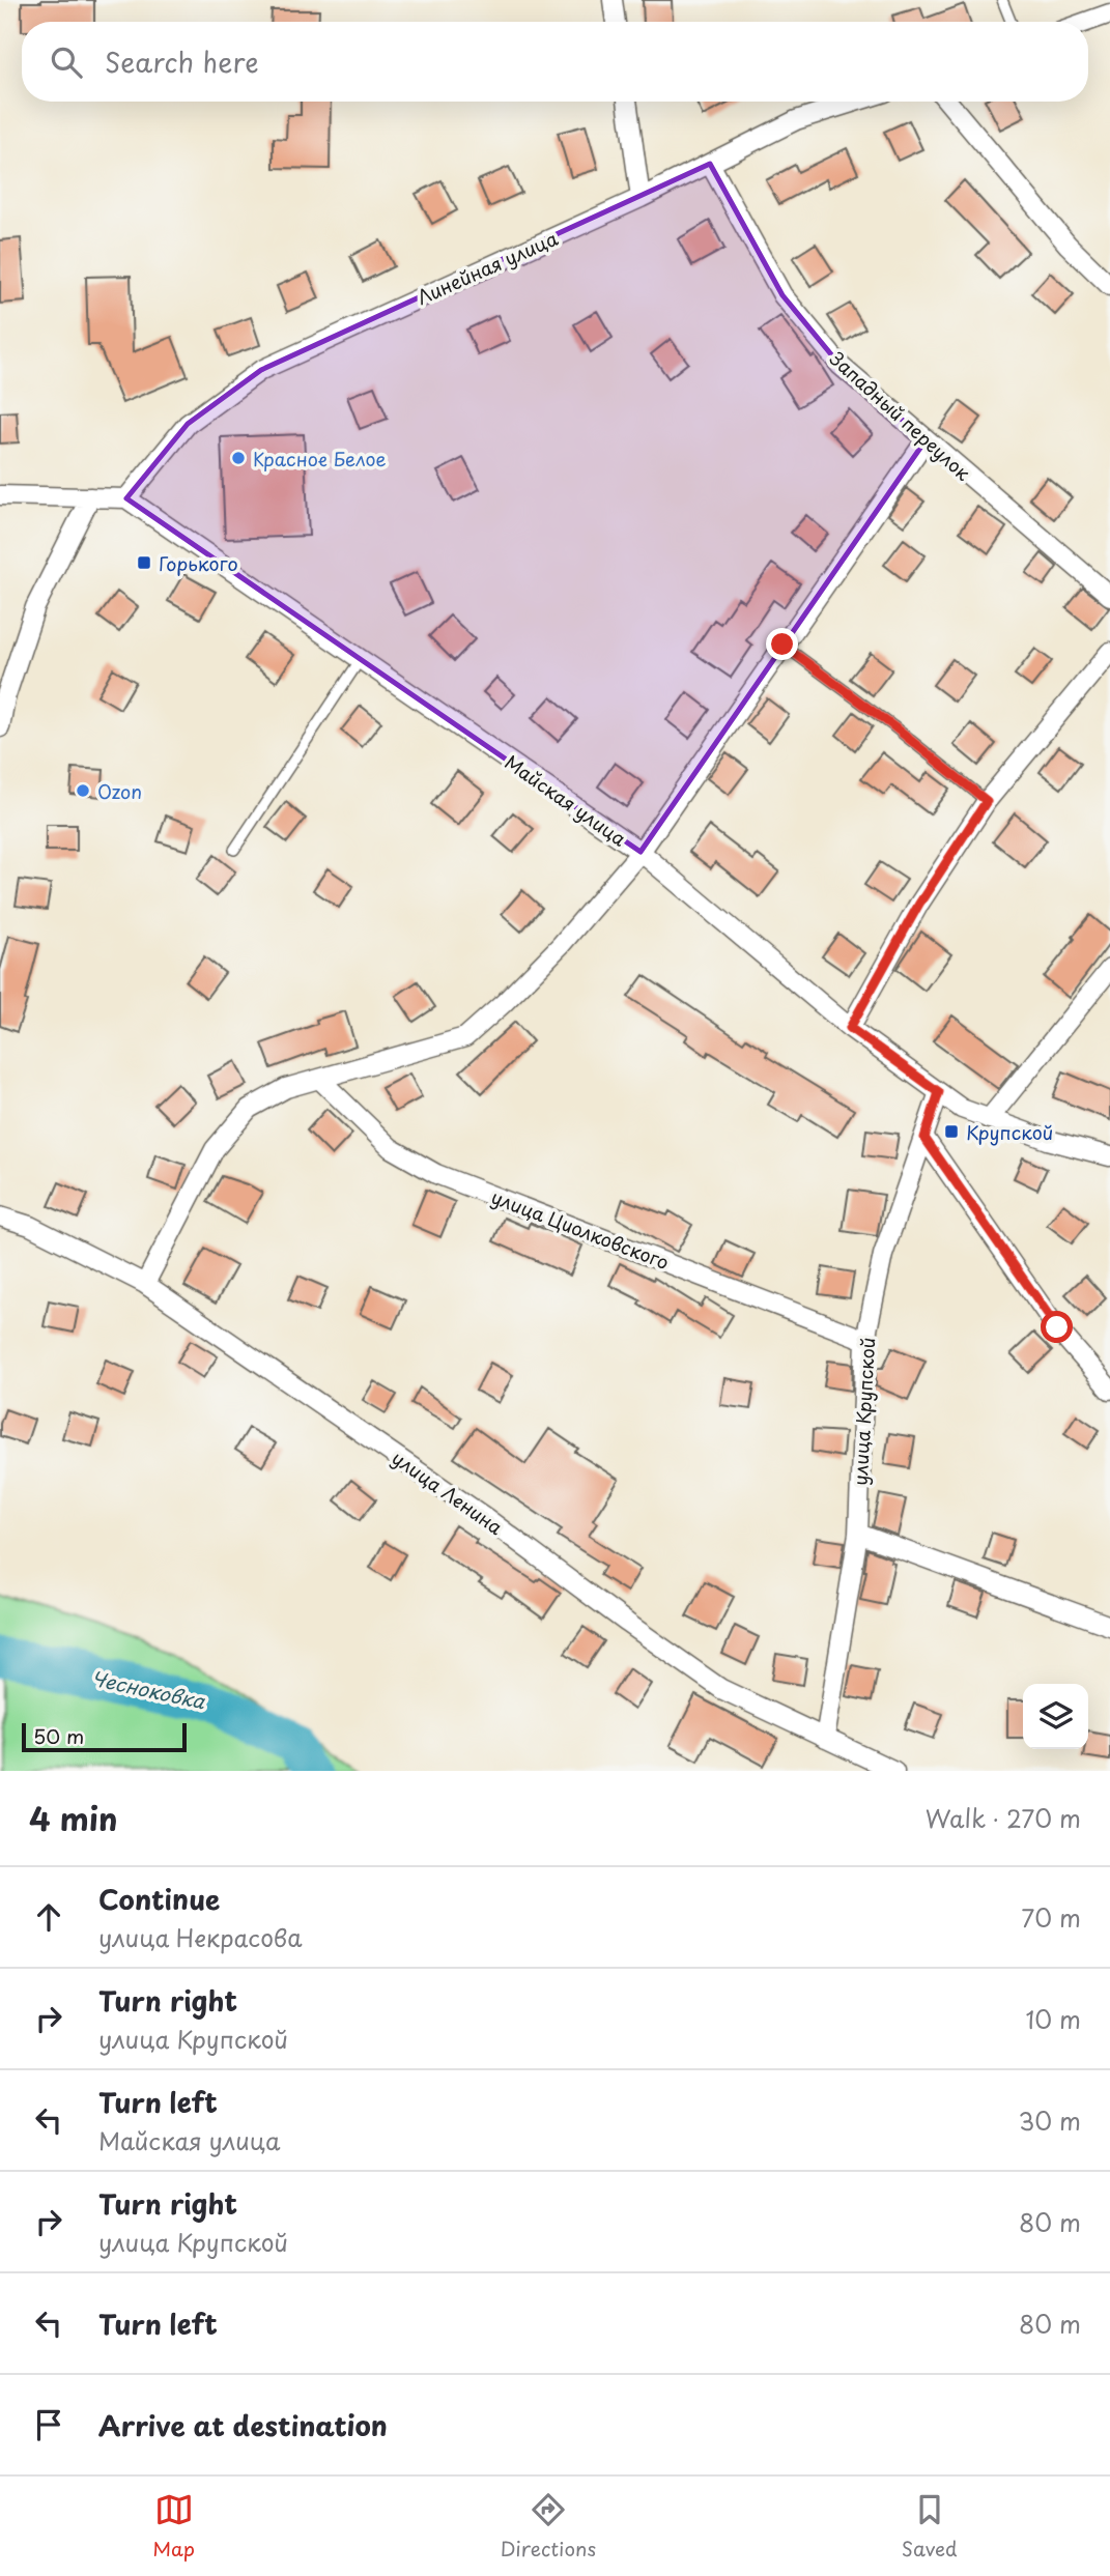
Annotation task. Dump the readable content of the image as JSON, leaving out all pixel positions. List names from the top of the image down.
{
  "streets": {
    "street": [
      "Линейная улица",
      "Западный переулок",
      "Майская улица",
      "улица Циолковского",
      "улица Крупской",
      "улица Ленина"
    ]
  },
  "crossings": [
    ["Линейная улица", "Западный переулок"],
    ["Линейная улица", "Майская улица"],
    ["Майская улица", "улица Крупской"],
    ["улица Циолковского", "улица Крупской"],
    ["улица Крупской", "улица Ленина"]
  ],
  "water": ["Чесноковка"],
  "places": {
    "other": ["Красное Белое", "Ozon"],
    "transit": ["Горького", "Крупской"]
  },
  "scale_bar": "50 m",
  "page": {
    "search": "Search here",
    "scale": "50 m",
    "heading": ["4 min", "Walk · 270 m"],
    "list": [
      ["Continue", "улица Некрасова", "70 m"],
      ["Turn right", "улица Крупской", "10 m"],
      ["Turn left", "Майская улица", "30 m"],
      ["Turn right", "улица Крупской", "80 m"],
      ["Turn left", "80 m"],
      "Arrive at destination"
    ],
    "nav": ["Map", "Directions", "Saved"]
  }
}
